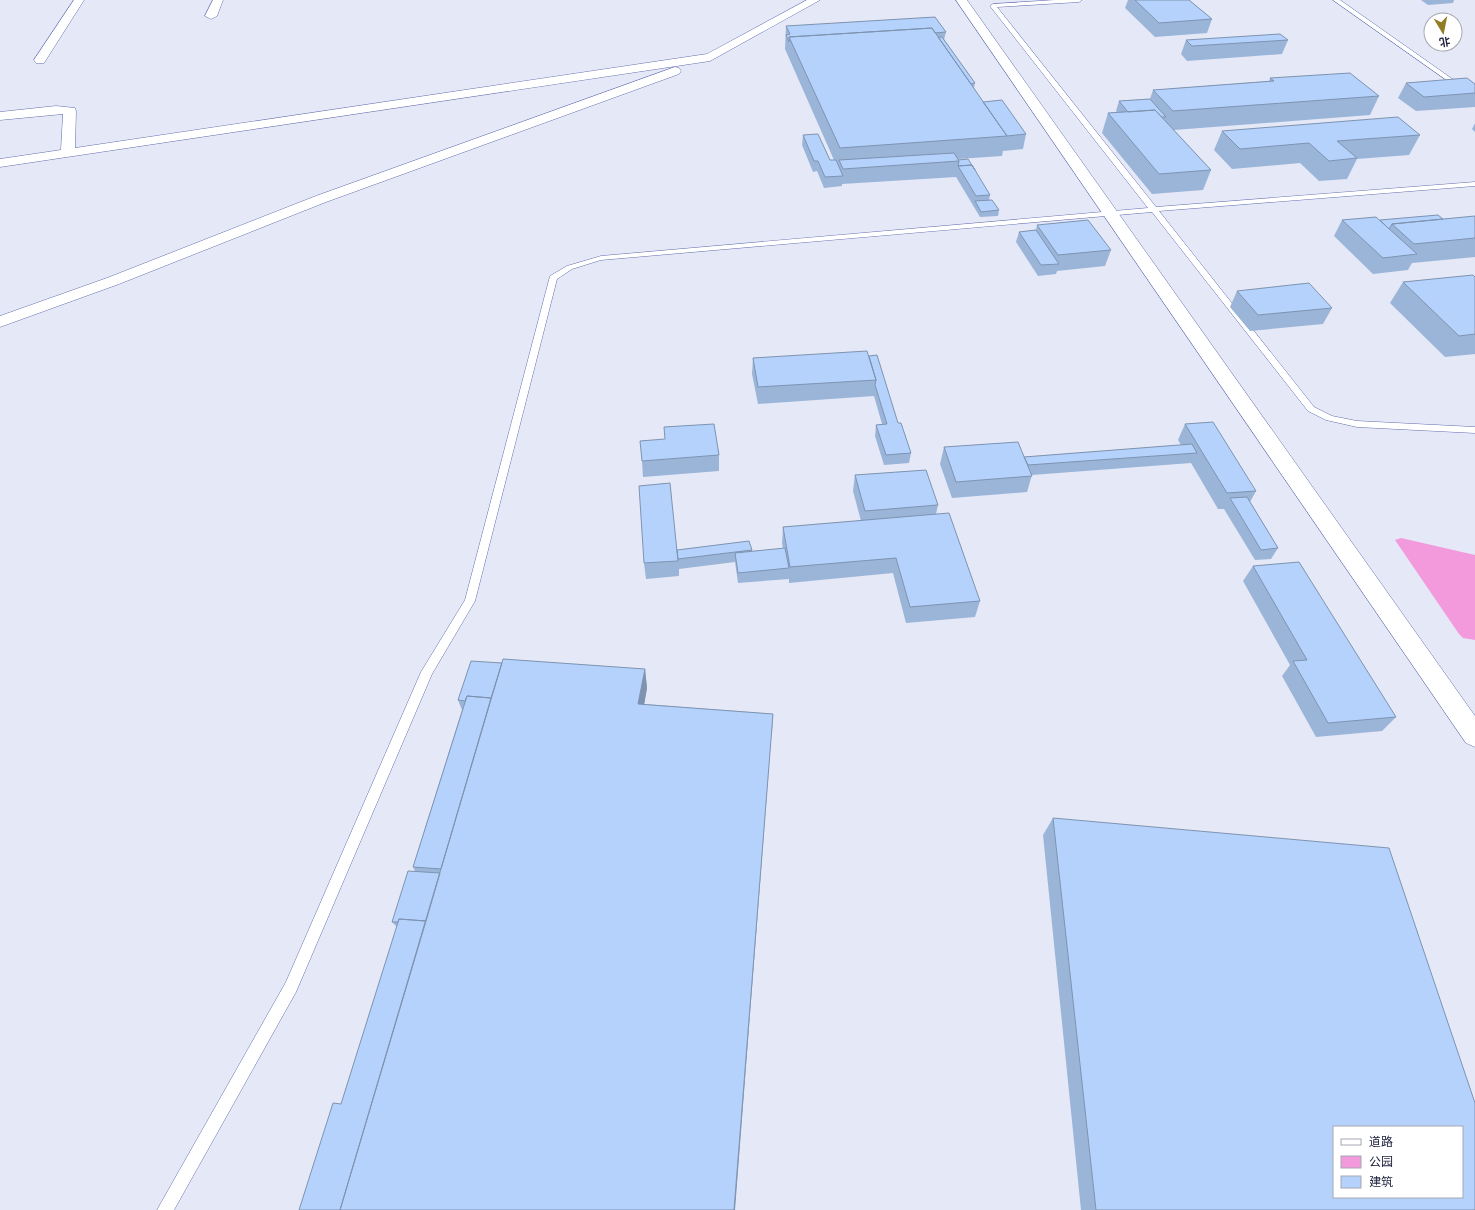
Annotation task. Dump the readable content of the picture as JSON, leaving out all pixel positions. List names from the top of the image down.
{
  "legend": ["道路", "公园", "建筑"],
  "north": "bottom"
}
